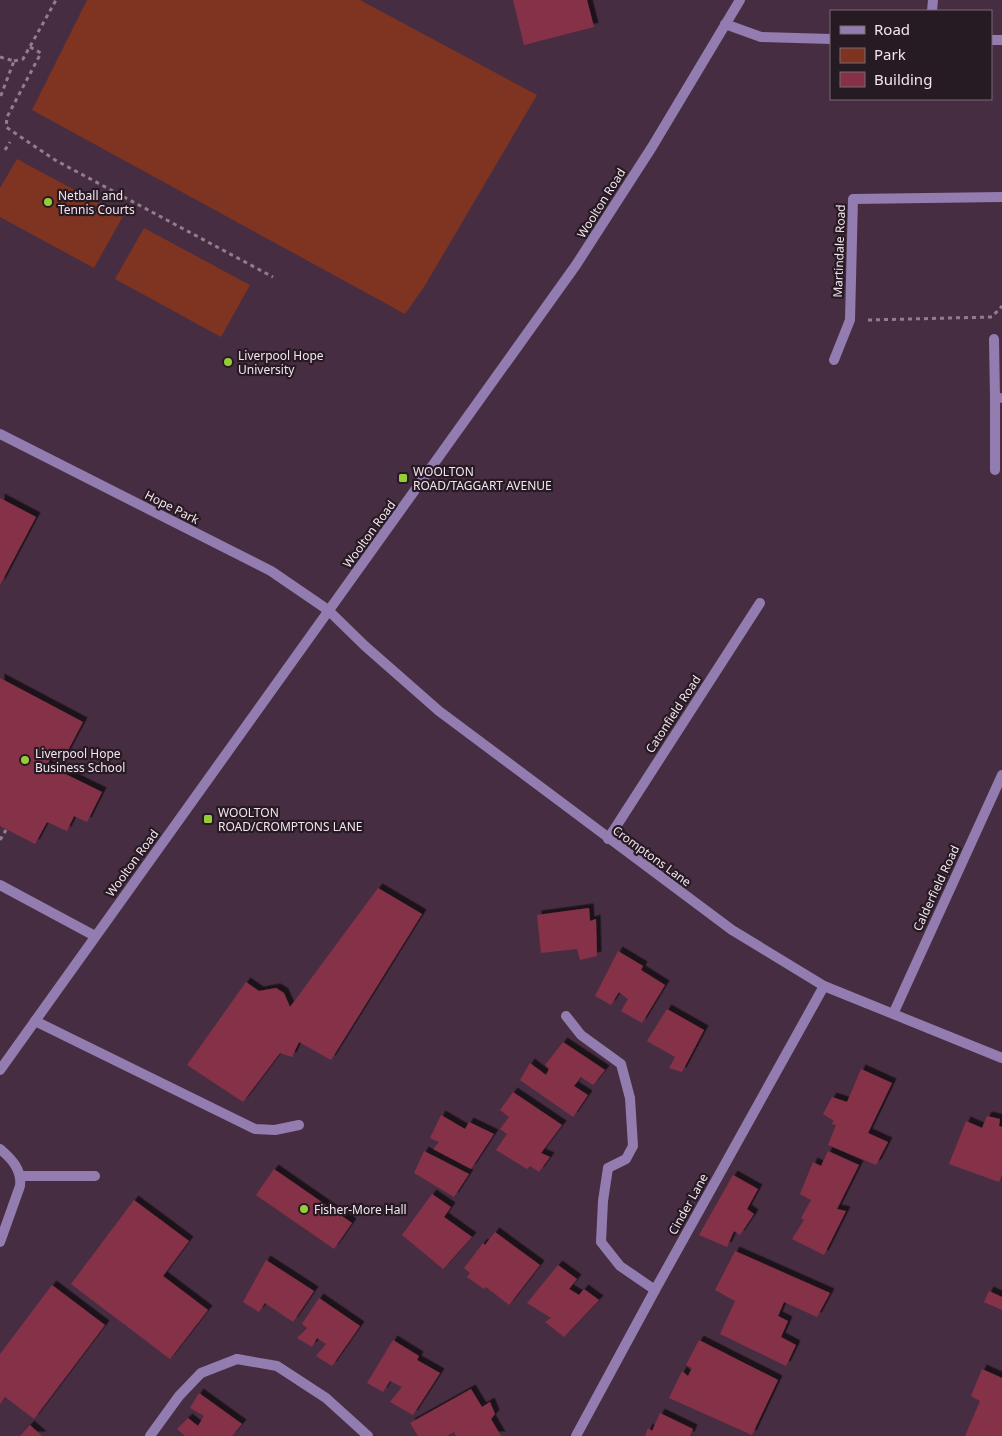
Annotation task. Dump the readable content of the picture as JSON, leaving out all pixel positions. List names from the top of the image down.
{
  "streets": {
    "street": [
      "Woolton Road",
      "Martindale Road",
      "Hope Park",
      "Catonfield Road",
      "Cromptons Lane",
      "Calderfield Road",
      "Cinder Lane"
    ]
  },
  "crossings": [
    ["Woolton Road", "Hope Park"],
    ["Woolton Road", "Cromptons Lane"],
    ["Hope Park", "Cromptons Lane"],
    ["Catonfield Road", "Cromptons Lane"],
    ["Cromptons Lane", "Calderfield Road"],
    ["Cromptons Lane", "Cinder Lane"]
  ],
  "places": {
    "other": [
      "Netball and Tennis Courts",
      "Liverpool Hope University",
      "Liverpool Hope Business School",
      "Fisher-More Hall"
    ],
    "transit": ["WOOLTON ROAD/TAGGART AVENUE", "WOOLTON ROAD/CROMPTONS LANE"]
  },
  "legend": ["Road", "Park", "Building"]
}
